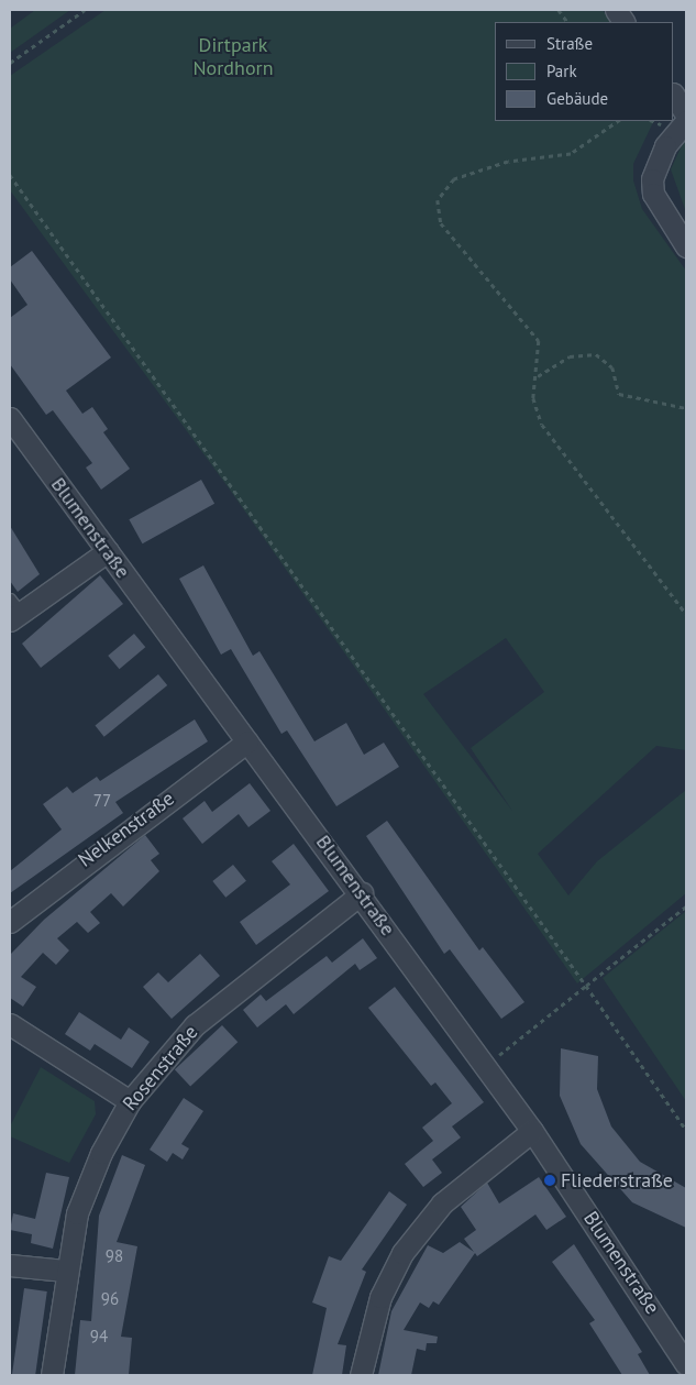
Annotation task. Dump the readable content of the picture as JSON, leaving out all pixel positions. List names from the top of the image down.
{
  "streets": {
    "street": ["Blumenstraße", "Nelkenstraße", "Rosenstraße"]
  },
  "crossings": [
    ["Blumenstraße", "Nelkenstraße"],
    ["Blumenstraße", "Rosenstraße"]
  ],
  "parks": ["Dirtpark Nordhorn"],
  "places": ["Fliederstraße"],
  "house_numbers": [
    "77",
    "98",
    "96",
    "94"
  ],
  "legend": ["Straße", "Park", "Gebäude"]
}
